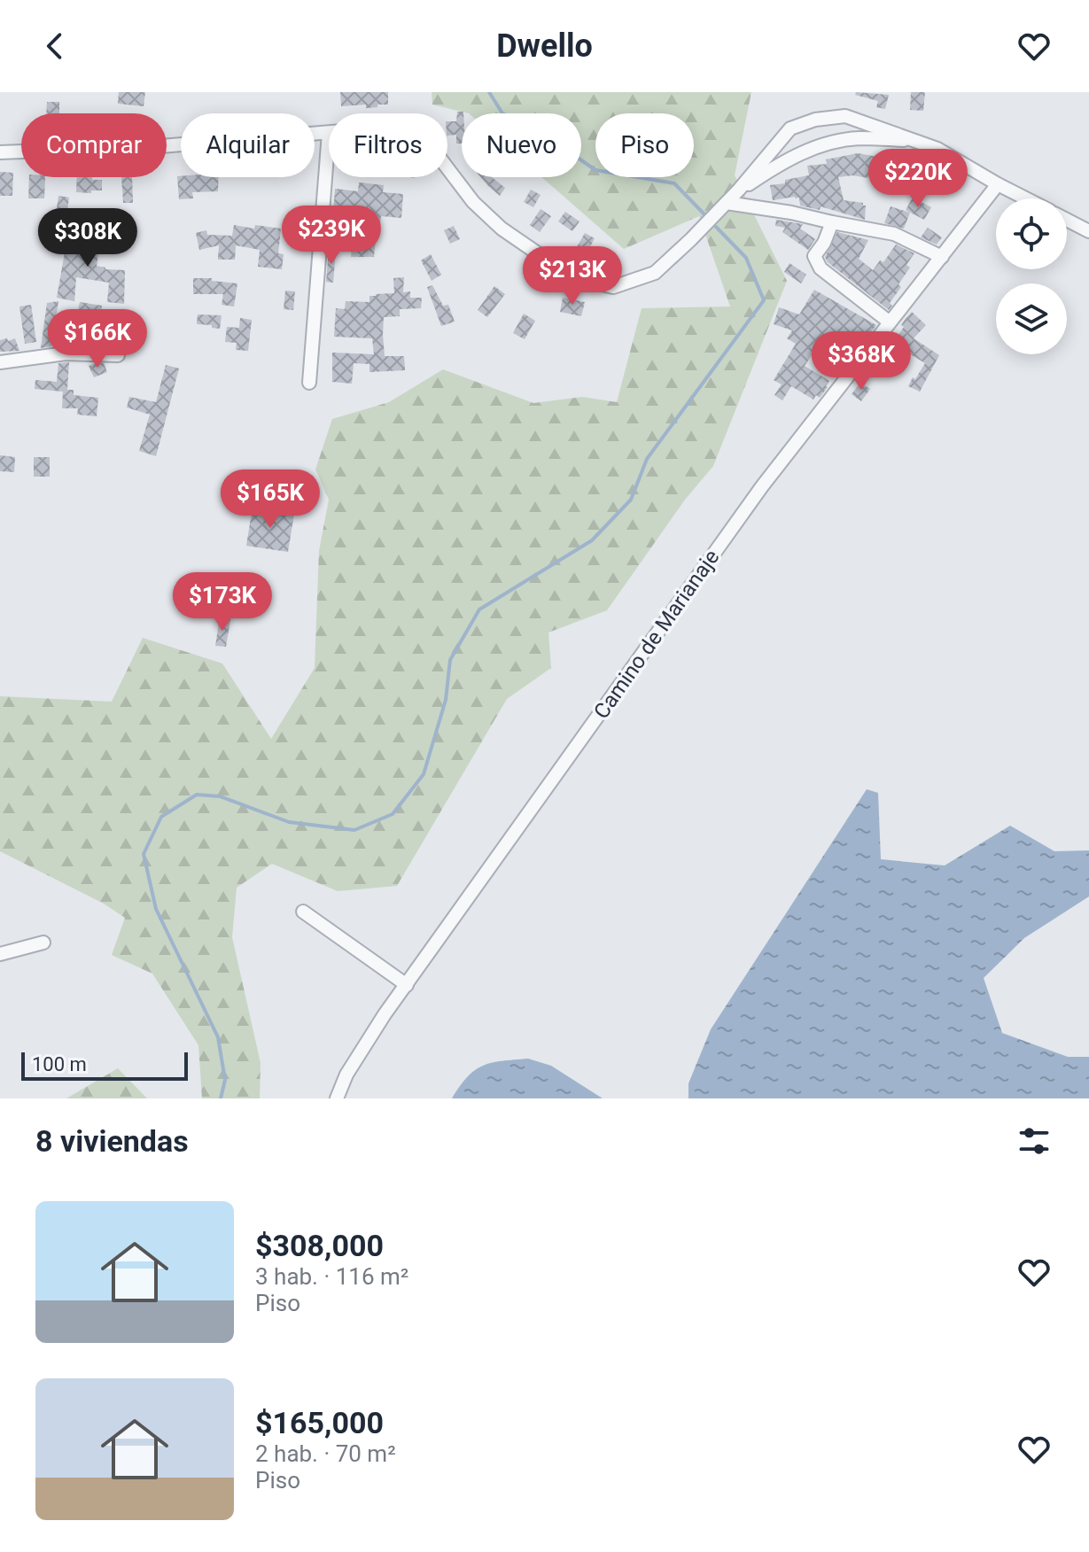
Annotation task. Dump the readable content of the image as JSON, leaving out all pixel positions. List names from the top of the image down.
{
  "streets": {
    "street": ["Camino de Marianaje"]
  },
  "scale_bar": "100 m",
  "page": {
    "header": "Dwello",
    "chip": [
      "Comprar",
      "Alquilar",
      "Filtros",
      "Nuevo",
      "Piso"
    ],
    "price": [
      "$220K",
      "$239K",
      "$308K",
      "$213K",
      "$166K",
      "$368K",
      "$165K",
      "$173K"
    ],
    "scale": "100 m",
    "heading": "8 viviendas",
    "list": [
      {
        "name": "$308,000",
        "note": "3 hab. · 116 m² · Piso"
      },
      {
        "name": "$165,000",
        "note": "2 hab. · 70 m² · Piso"
      }
    ]
  }
}
